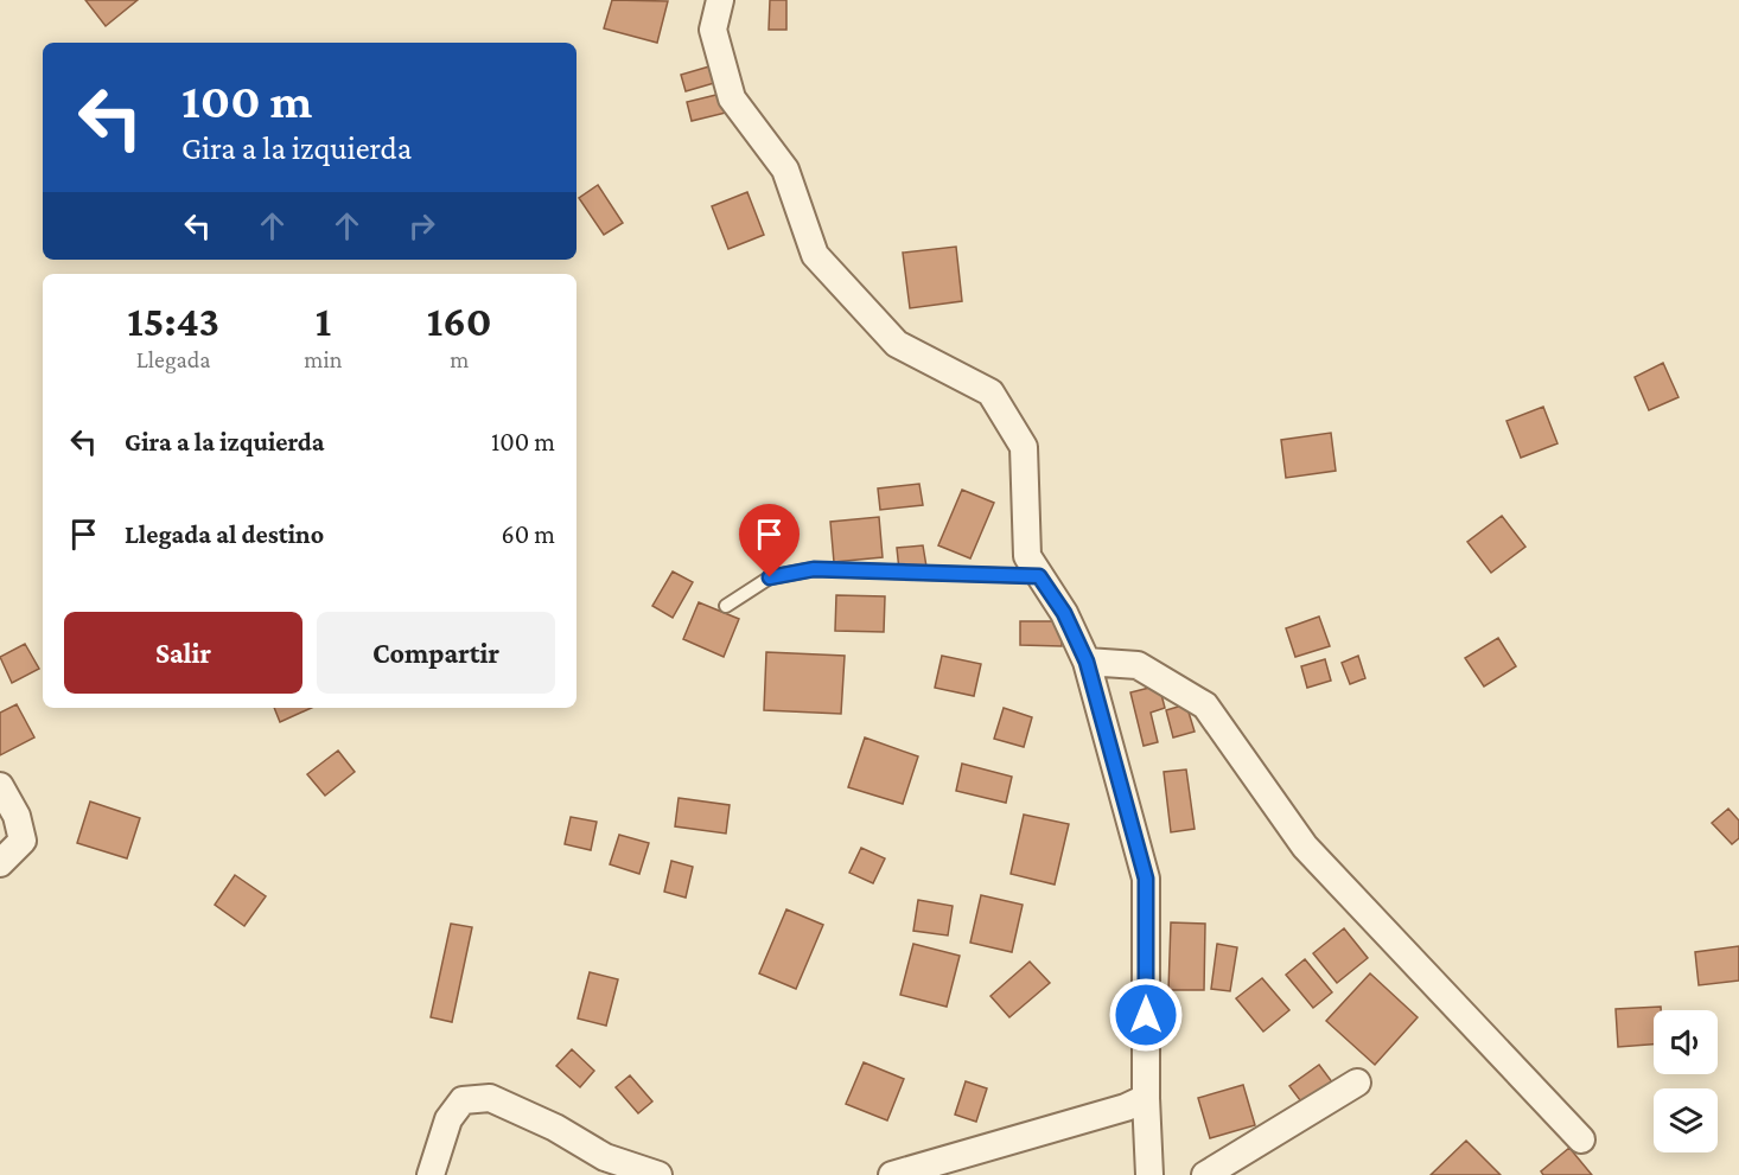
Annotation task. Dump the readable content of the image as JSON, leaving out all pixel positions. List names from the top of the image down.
{
  "page": {
    "turn": ["100 m", "Gira a la izquierda"],
    "eta": [
      "15:43",
      "Llegada",
      "1",
      "min",
      "160",
      "m"
    ],
    "list": [
      {
        "name": "Gira a la izquierda",
        "value": "100 m"
      },
      {
        "name": "Llegada al destino",
        "value": "60 m"
      }
    ],
    "buttons": ["Salir", "Compartir"]
  }
}
